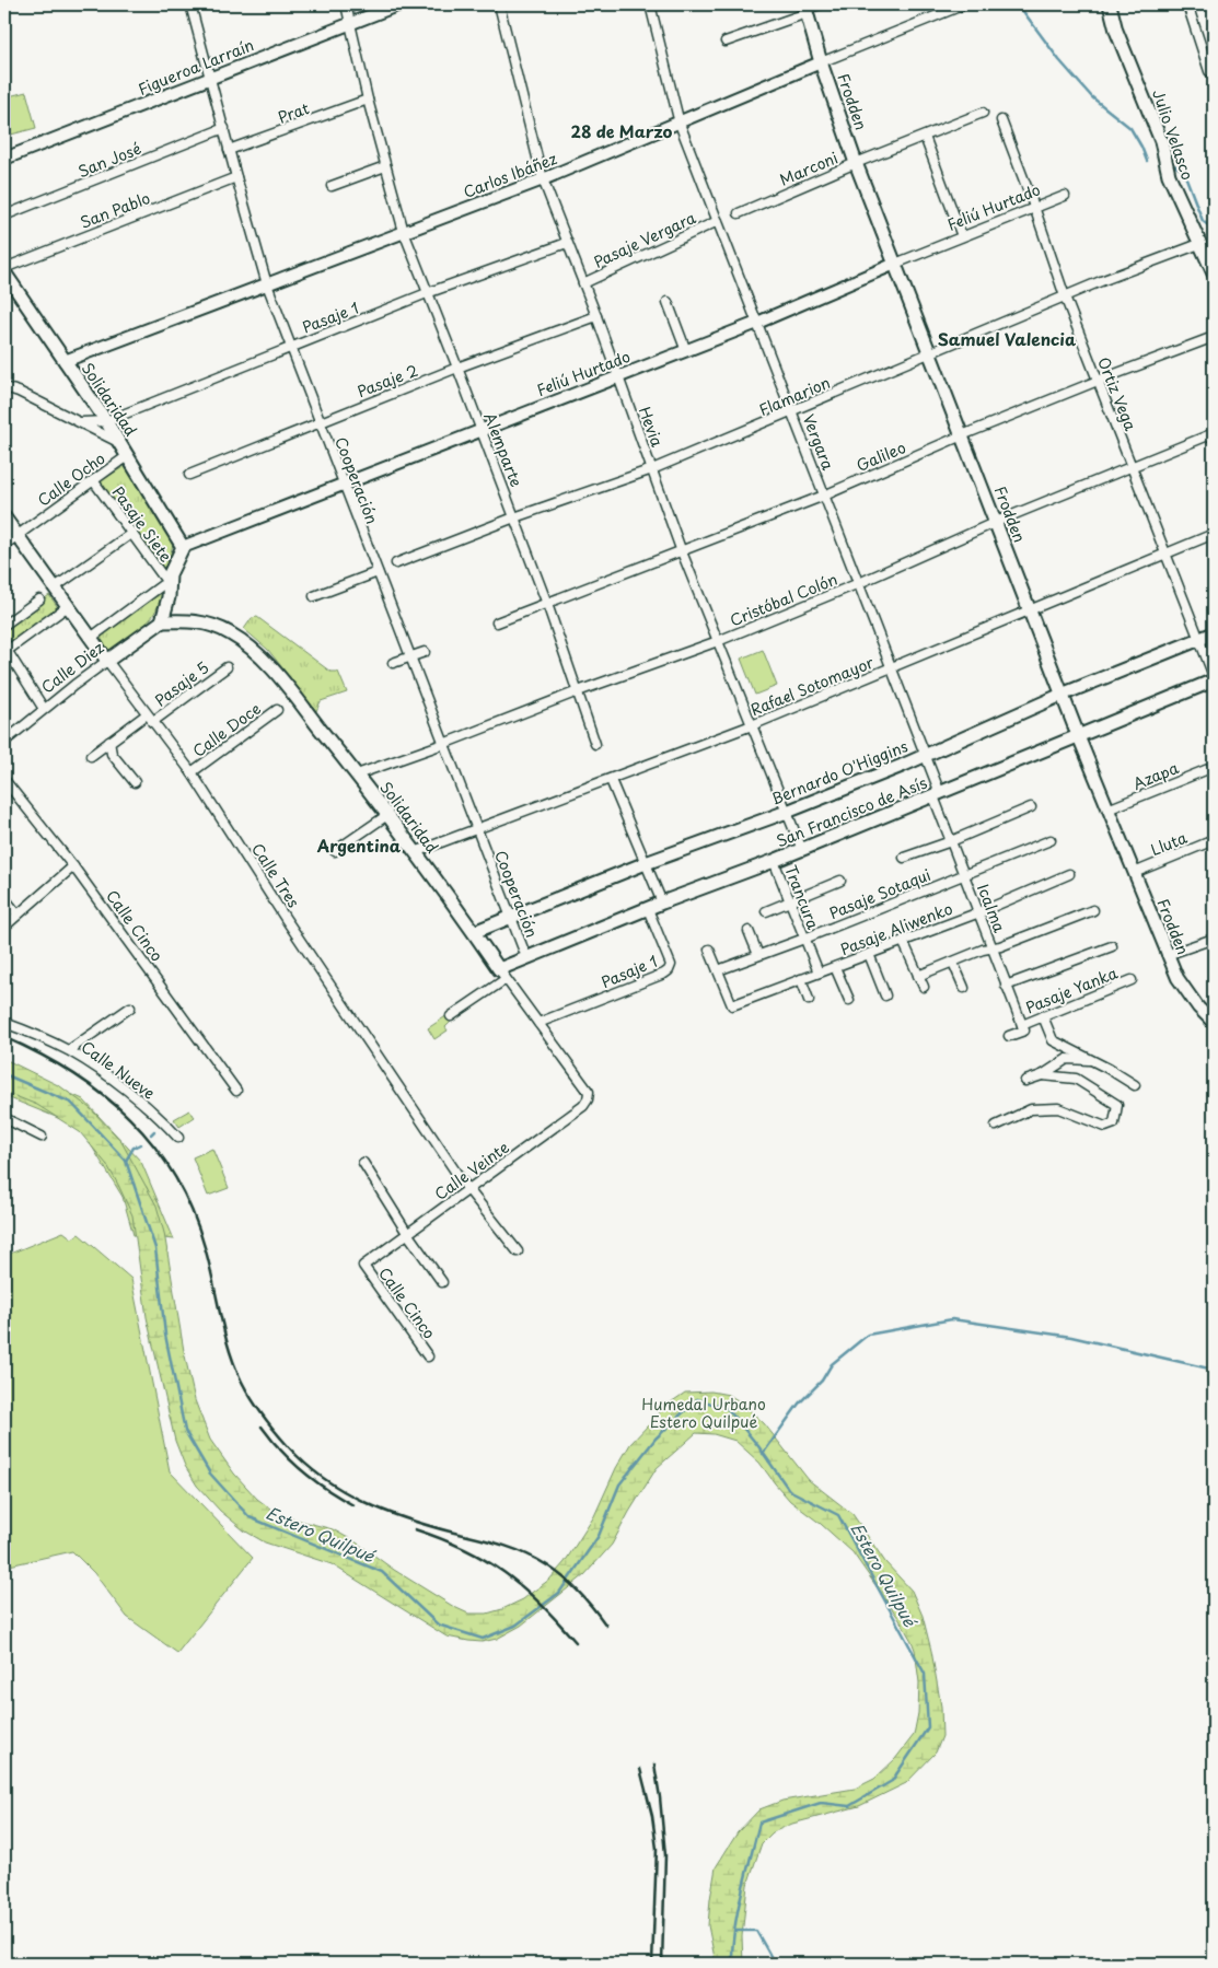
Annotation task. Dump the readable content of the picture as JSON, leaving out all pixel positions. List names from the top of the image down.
{
  "streets": {
    "main road": [
      "Frodden",
      "Julio Velasco",
      "Solidaridad",
      "Calle Diez",
      "Bernardo O'Higgins",
      "San Francisco de Asís",
      "Calle Tres"
    ],
    "street": [
      "Figueroa Larraín",
      "Prat",
      "San José",
      "Marconi",
      "Carlos Ibáñez",
      "Feliú Hurtado",
      "San Pablo",
      "Pasaje Vergara",
      "Pasaje 1",
      "Pasaje 2",
      "Ortiz Vega",
      "Flamarion",
      "Hevia",
      "Vergara",
      "Alemparte",
      "Galileo",
      "Calle Ocho",
      "Cooperación",
      "Pasaje Siete",
      "Cristóbal Colón",
      "Pasaje 5",
      "Rafael Sotomayor",
      "Calle Doce",
      "Azapa",
      "Lluta",
      "Pasaje Sotaqui",
      "Trancura",
      "Icalma",
      "Calle Cinco",
      "Pasaje Aliwenko",
      "Pasaje Yanka",
      "Calle Nueve",
      "Calle Veinte"
    ]
  },
  "crossings": [
    ["Figueroa Larraín", "Alemparte"],
    ["Figueroa Larraín", "Cooperación"],
    ["Frodden", "Marconi"],
    ["Frodden", "Carlos Ibáñez"],
    ["Frodden", "Feliú Hurtado"],
    ["Frodden", "Flamarion"],
    ["Frodden", "Galileo"],
    ["Frodden", "Cristóbal Colón"],
    ["Frodden", "Rafael Sotomayor"],
    ["Frodden", "Bernardo O'Higgins"],
    ["Frodden", "Azapa"],
    ["Frodden", "San Francisco de Asís"],
    ["Frodden", "Lluta"],
    ["Prat", "Alemparte"],
    ["Prat", "Cooperación"],
    ["Julio Velasco", "Flamarion"],
    ["San José", "Cooperación"],
    ["Carlos Ibáñez", "Solidaridad"],
    ["Carlos Ibáñez", "Hevia"],
    ["Carlos Ibáñez", "Vergara"],
    ["Carlos Ibáñez", "Alemparte"],
    ["Carlos Ibáñez", "Cooperación"],
    ["Feliú Hurtado", "Ortiz Vega"],
    ["Feliú Hurtado", "Solidaridad"],
    ["Feliú Hurtado", "Hevia"],
    ["Feliú Hurtado", "Vergara"],
    ["Feliú Hurtado", "Alemparte"],
    ["Feliú Hurtado", "Cooperación"],
    ["San Pablo", "Cooperación"],
    ["Pasaje Vergara", "Hevia"],
    ["Pasaje Vergara", "Vergara"],
    ["Pasaje 1", "Solidaridad"],
    ["Pasaje 1", "Hevia"],
    ["Pasaje 1", "Alemparte"],
    ["Pasaje 1", "Cooperación"],
    ["Pasaje 1", "San Francisco de Asís"],
    ["Pasaje 2", "Hevia"],
    ["Pasaje 2", "Alemparte"],
    ["Pasaje 2", "Cooperación"],
    ["Ortiz Vega", "Flamarion"],
    ["Ortiz Vega", "Galileo"],
    ["Ortiz Vega", "Cristóbal Colón"],
    ["Ortiz Vega", "Rafael Sotomayor"],
    ["Ortiz Vega", "Bernardo O'Higgins"],
    ["Ortiz Vega", "San Francisco de Asís"],
    ["Flamarion", "Hevia"],
    ["Flamarion", "Vergara"],
    ["Flamarion", "Alemparte"],
    ["Solidaridad", "Calle Ocho"],
    ["Solidaridad", "Cristóbal Colón"],
    ["Solidaridad", "Calle Diez"],
    ["Solidaridad", "Rafael Sotomayor"],
    ["Solidaridad", "Bernardo O'Higgins"],
    ["Solidaridad", "San Francisco de Asís"],
    ["Solidaridad", "Calle Veinte"],
    ["Hevia", "Galileo"],
    ["Hevia", "Cristóbal Colón"],
    ["Hevia", "Rafael Sotomayor"],
    ["Hevia", "Bernardo O'Higgins"],
    ["Hevia", "San Francisco de Asís"],
    ["Vergara", "Galileo"],
    ["Vergara", "Cristóbal Colón"],
    ["Vergara", "Rafael Sotomayor"],
    ["Vergara", "Bernardo O'Higgins"],
    ["Vergara", "San Francisco de Asís"],
    ["Vergara", "Icalma"],
    ["Alemparte", "Galileo"],
    ["Alemparte", "Cristóbal Colón"],
    ["Calle Ocho", "Pasaje Siete"],
    ["Calle Ocho", "Calle Tres"],
    ["Cooperación", "Cristóbal Colón"],
    ["Cooperación", "Rafael Sotomayor"],
    ["Cooperación", "Bernardo O'Higgins"],
    ["Cooperación", "San Francisco de Asís"],
    ["Calle Diez", "Calle Tres"],
    ["Pasaje 5", "Calle Tres"],
    ["Calle Doce", "Calle Tres"],
    ["San Francisco de Asís", "Trancura"],
    ["San Francisco de Asís", "Icalma"],
    ["Calle Tres", "Calle Veinte"],
    ["Pasaje Sotaqui", "Trancura"],
    ["Pasaje Sotaqui", "Icalma"],
    ["Pasaje Sotaqui", "Pasaje Aliwenko"],
    ["Trancura", "Pasaje Aliwenko"],
    ["Icalma", "Pasaje Aliwenko"],
    ["Icalma", "Pasaje Yanka"],
    ["Calle Cinco", "Calle Veinte"]
  ],
  "districts": ["28 de Marzo", "Samuel Valencia", "Argentina"],
  "water": ["Estero Quilpué"],
  "parks": ["Humedal Urbano Estero Quilpué"]
}
